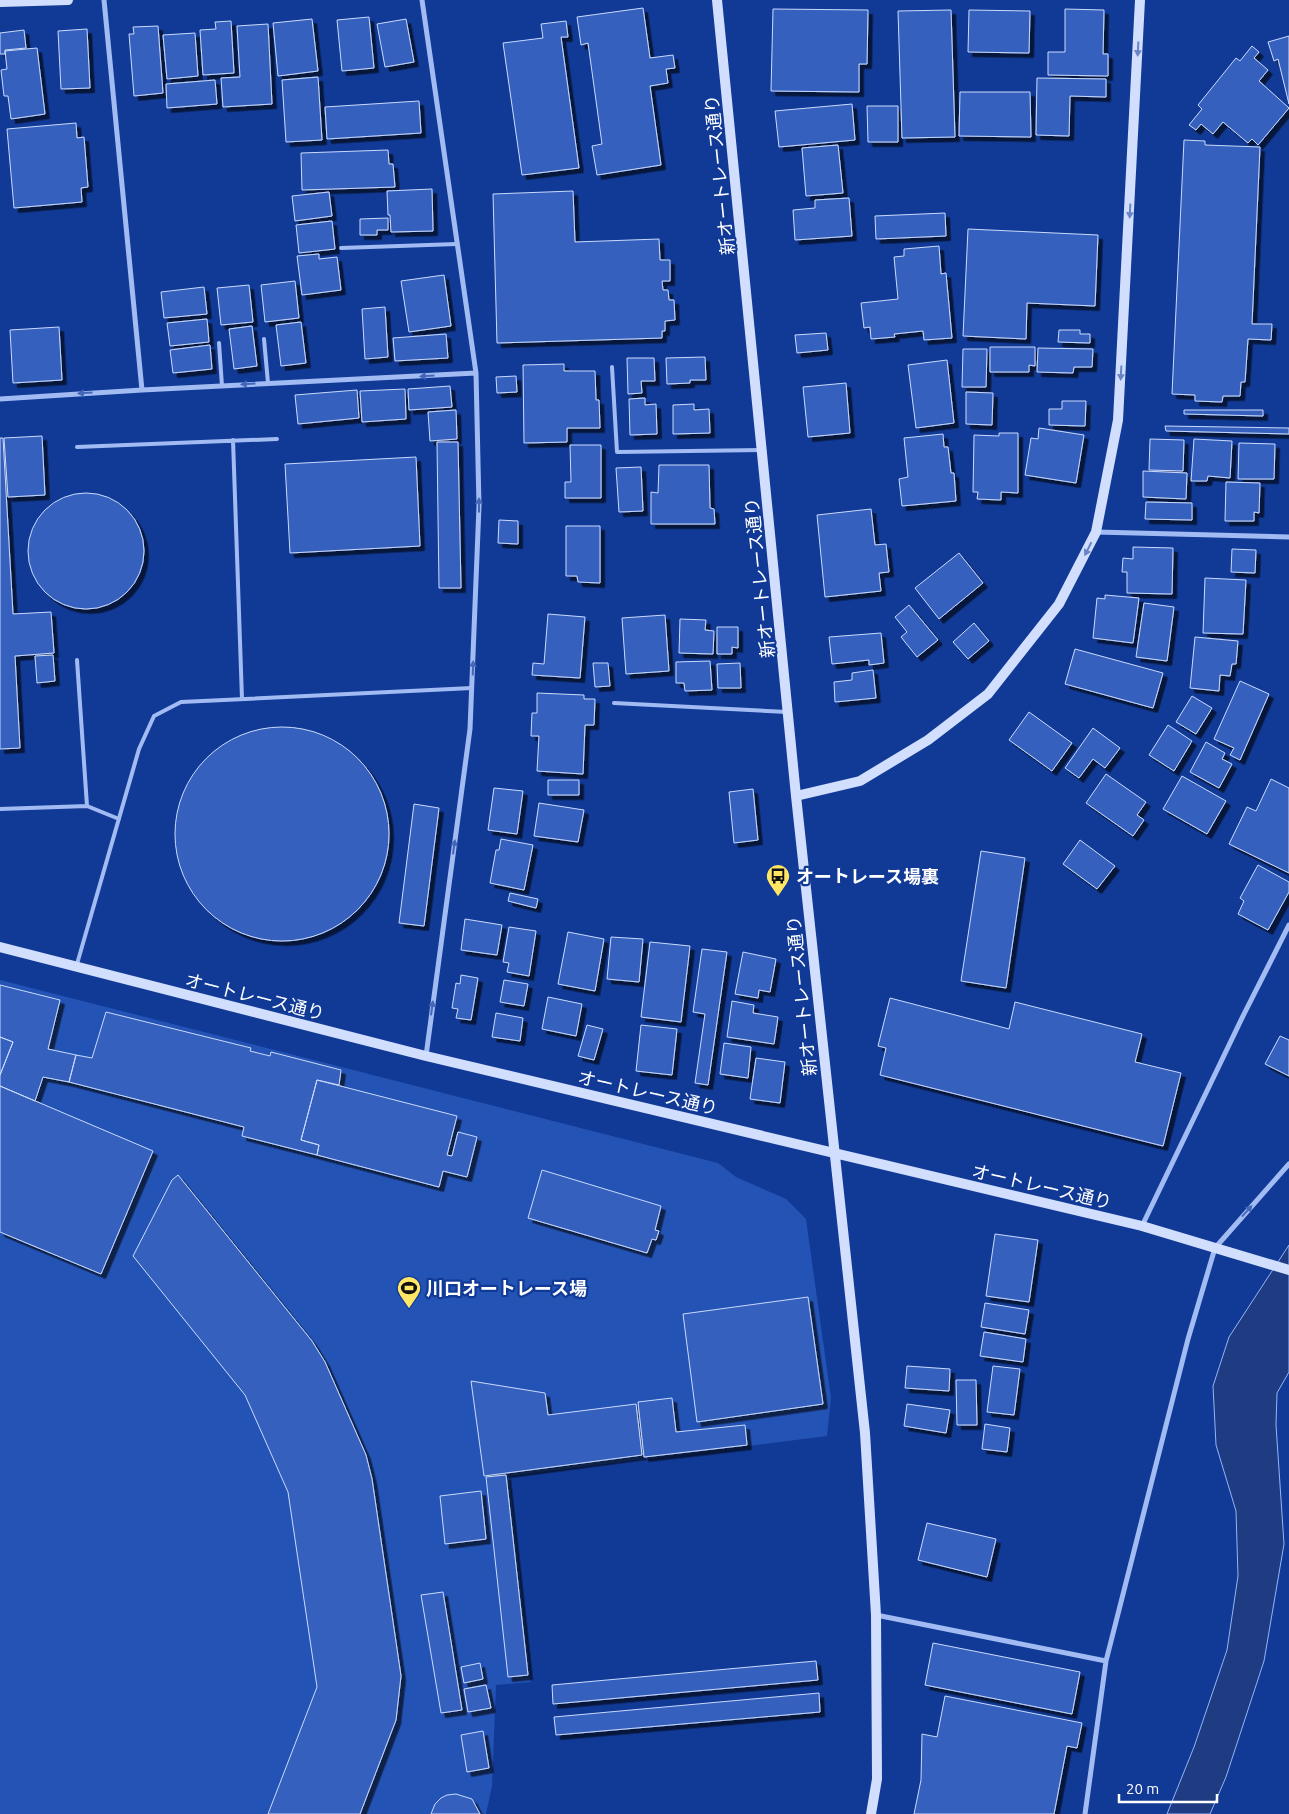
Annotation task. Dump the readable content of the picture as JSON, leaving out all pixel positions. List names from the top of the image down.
{
  "streets": {
    "street": ["新オートレース通り", "オートレース通り"]
  },
  "crossings": [
    ["新オートレース通り", "オートレース通り"]
  ],
  "places": {
    "bus stop": ["オートレース場裏"],
    "sports": ["川口オートレース場"]
  },
  "scale_bar": "20 m"
}
